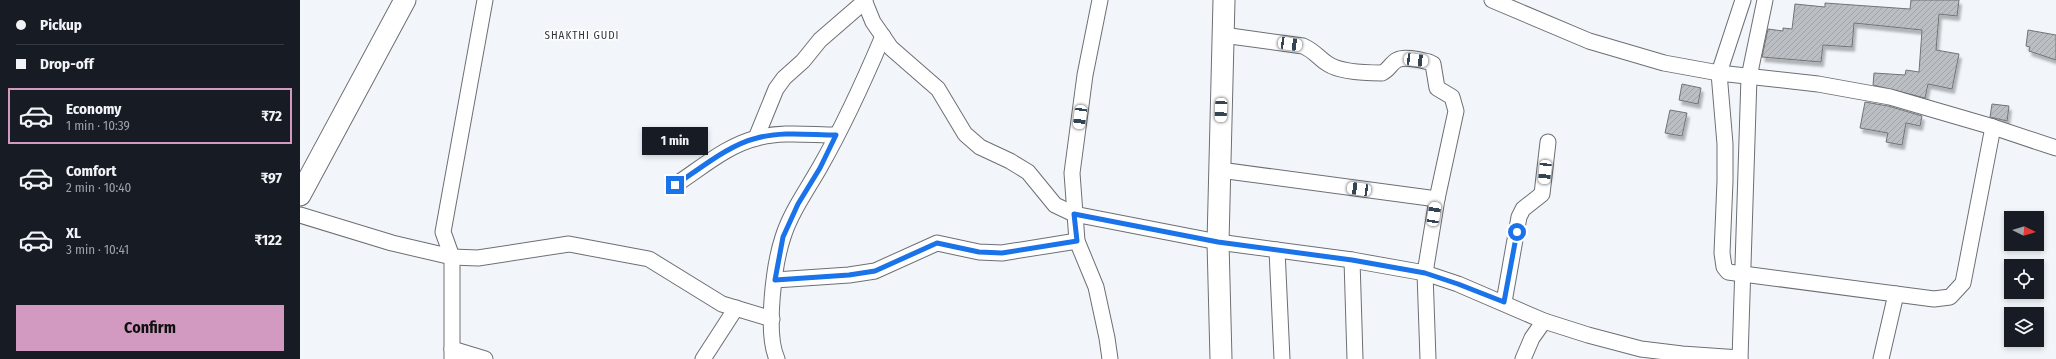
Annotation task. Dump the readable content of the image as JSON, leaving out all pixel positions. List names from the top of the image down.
{
  "districts": ["SHAKTHI GUDI"],
  "north": "right",
  "page": {
    "banner": ["Pickup", "Drop-off"],
    "list": [
      {
        "name": "Economy",
        "note": "1 min · 10:39",
        "value": "₹72"
      },
      {
        "name": "Comfort",
        "note": "2 min · 10:40",
        "value": "₹97"
      },
      {
        "name": "XL",
        "note": "3 min · 10:41",
        "value": "₹122"
      }
    ],
    "bubble": "1 min",
    "buttons": "Confirm"
  }
}
